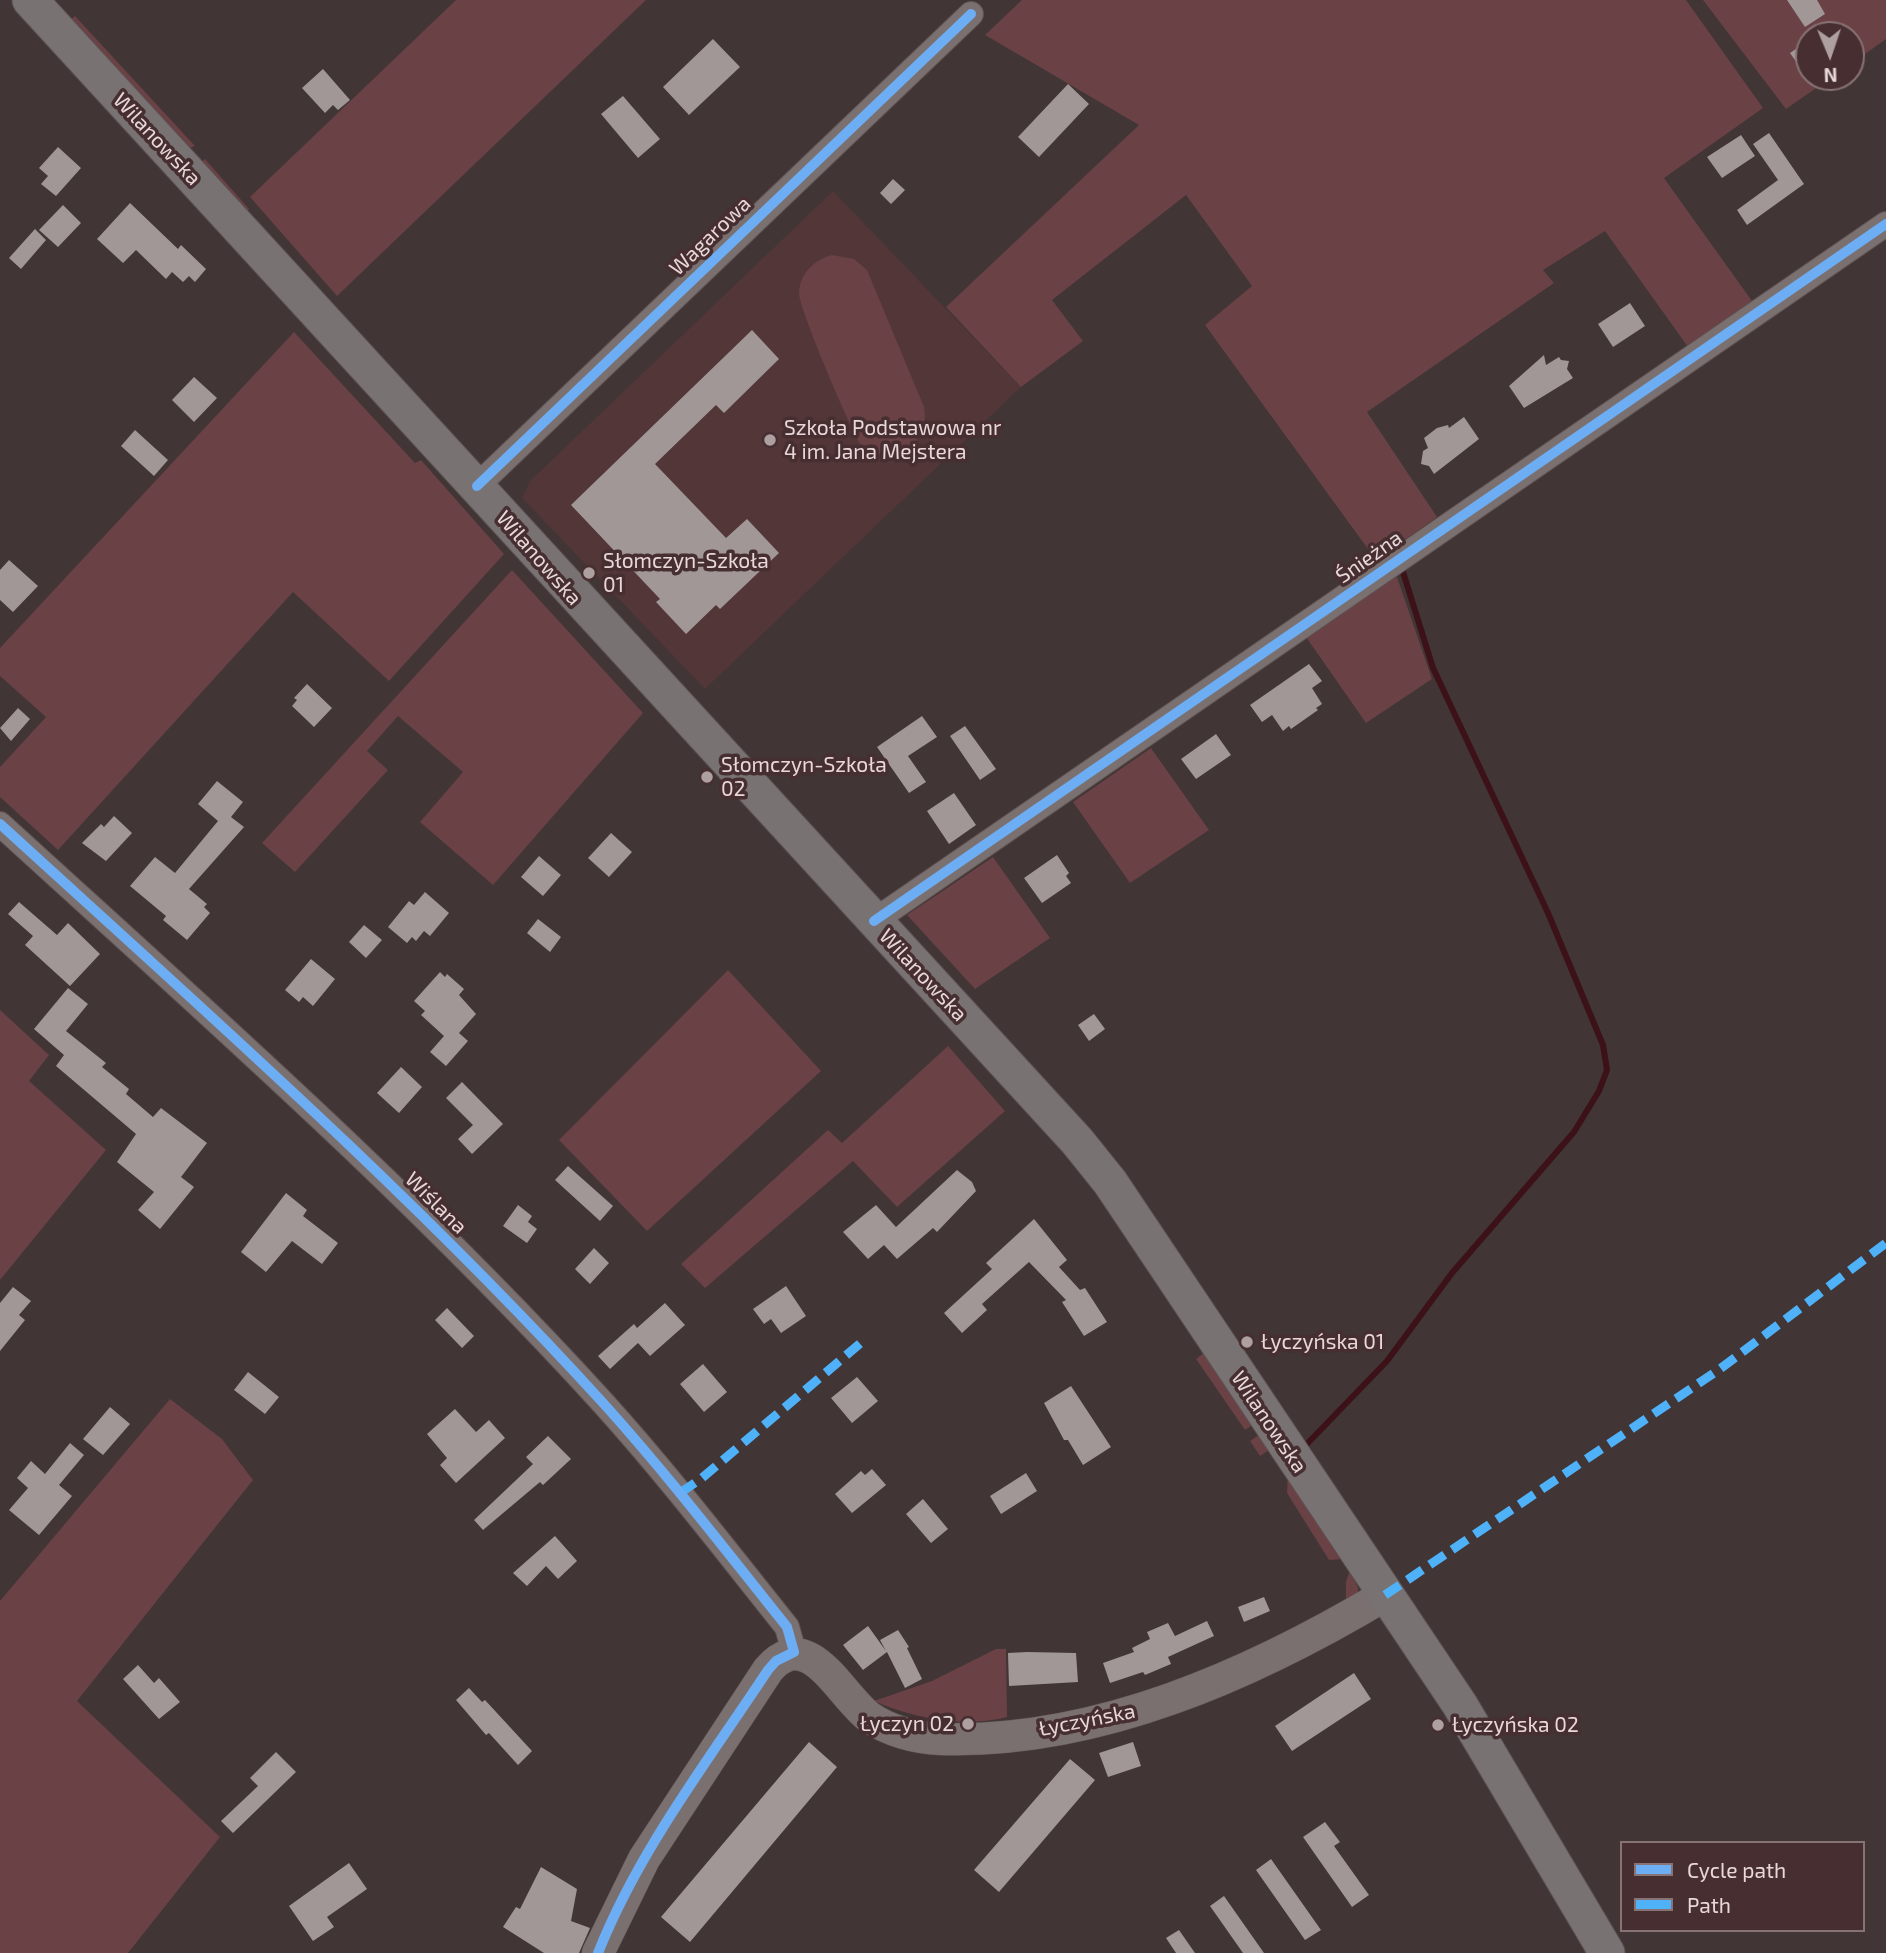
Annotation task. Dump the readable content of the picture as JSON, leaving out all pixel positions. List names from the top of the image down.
{
  "streets": {
    "main road": ["Wilanowska"],
    "street": [
      "Wagarowa",
      "Śnieżna",
      "Wiślana",
      "Łyczyńska"
    ]
  },
  "crossings": [
    ["Wilanowska", "Wagarowa"],
    ["Wilanowska", "Śnieżna"],
    ["Wilanowska", "Łyczyńska"],
    ["Wiślana", "Łyczyńska"]
  ],
  "places": [
    "Szkoła Podstawowa nr 4 im. Jana Mejstera",
    "Słomczyn-Szkoła 01",
    "Słomczyn-Szkoła 02",
    "Łyczyńska 01",
    "Łyczyn 02",
    "Łyczyńska 02"
  ],
  "legend": ["Cycle path", "Path"],
  "north": "bottom"
}
